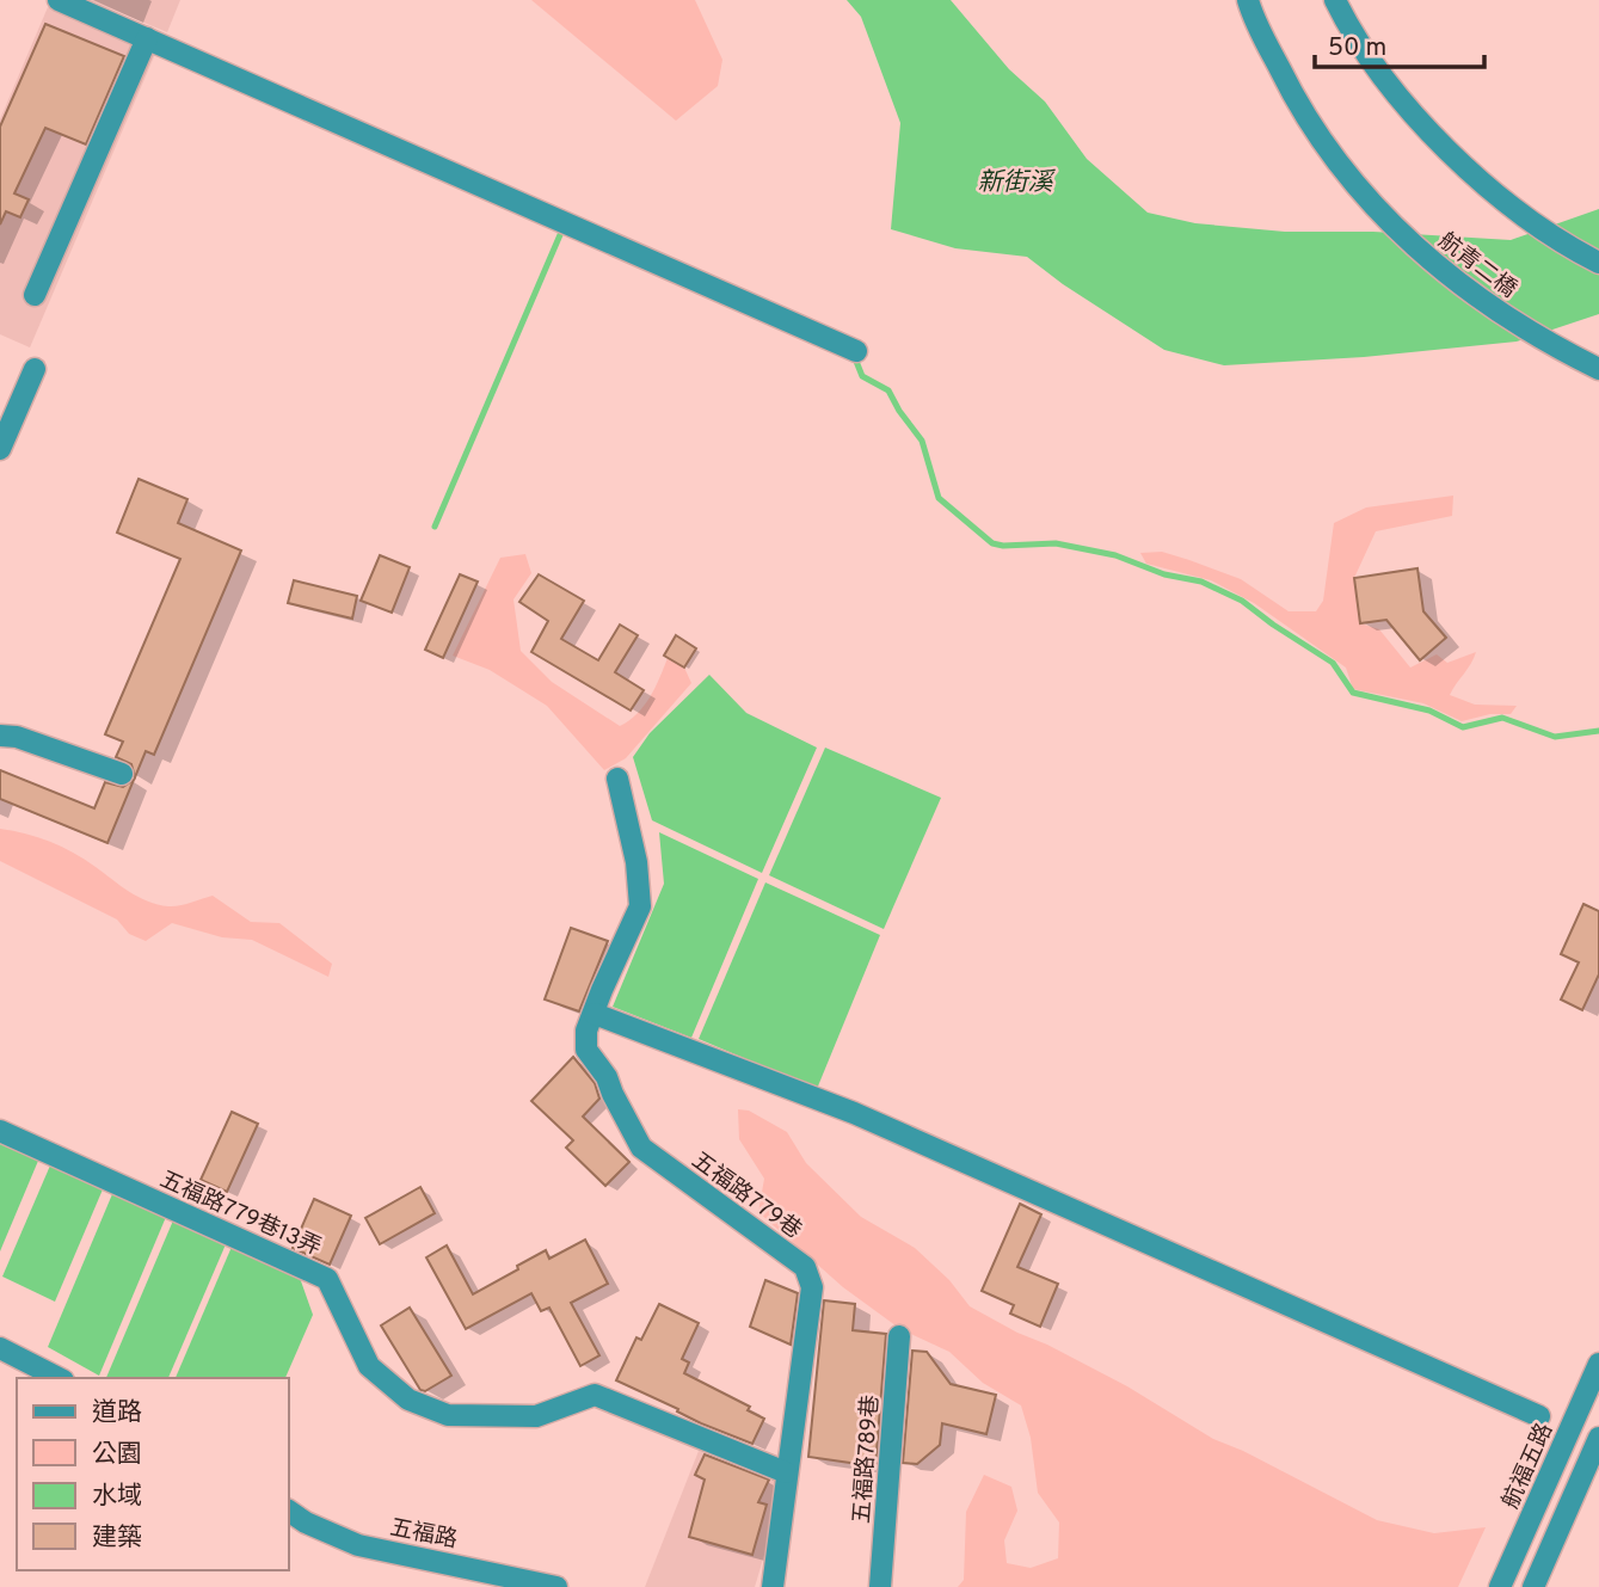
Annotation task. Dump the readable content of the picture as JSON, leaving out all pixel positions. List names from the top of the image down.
{
  "streets": {
    "street": [
      "航青二橋",
      "五福路779巷",
      "五福路779巷13弄",
      "五福路789巷",
      "航福五路",
      "五福路"
    ]
  },
  "crossings": [
    ["五福路779巷", "五福路779巷13弄"]
  ],
  "water": ["新街溪"],
  "legend": [
    "道路",
    "公園",
    "水域",
    "建築"
  ],
  "scale_bar": "50 m"
}
